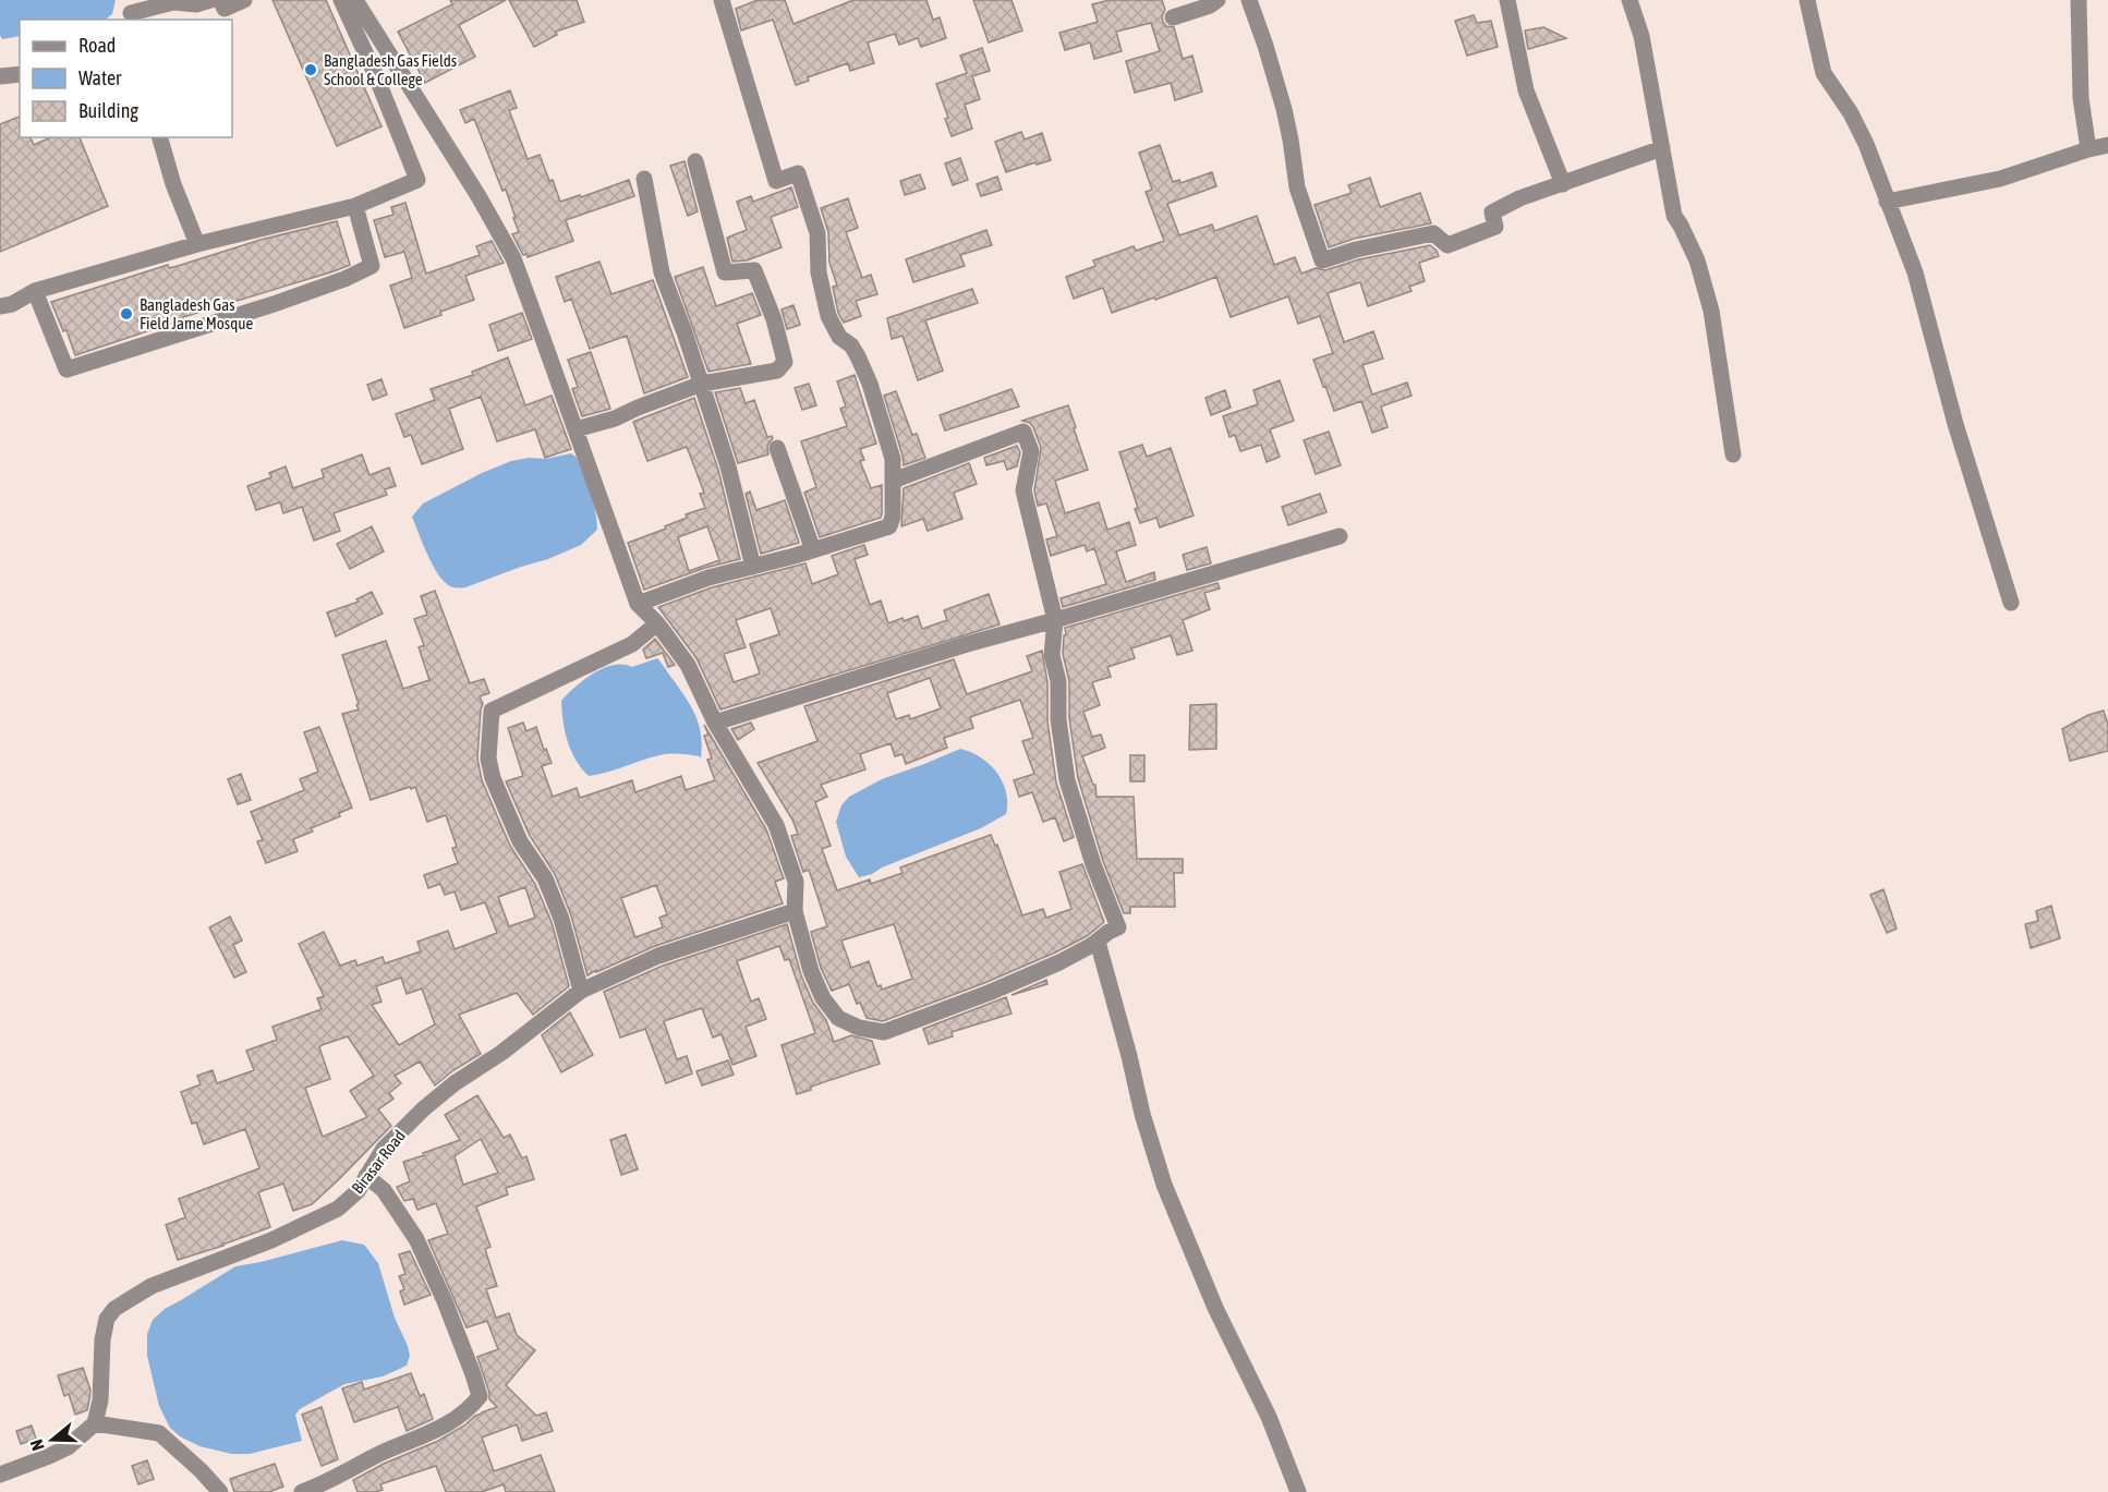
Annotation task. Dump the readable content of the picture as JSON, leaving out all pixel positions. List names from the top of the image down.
{
  "streets": {
    "street": ["Birasar Road"]
  },
  "places": ["Bangladesh Gas Fields School & College", "Bangladesh Gas Field Jame Mosque"],
  "legend": ["Road", "Water", "Building"],
  "north": "left"
}
